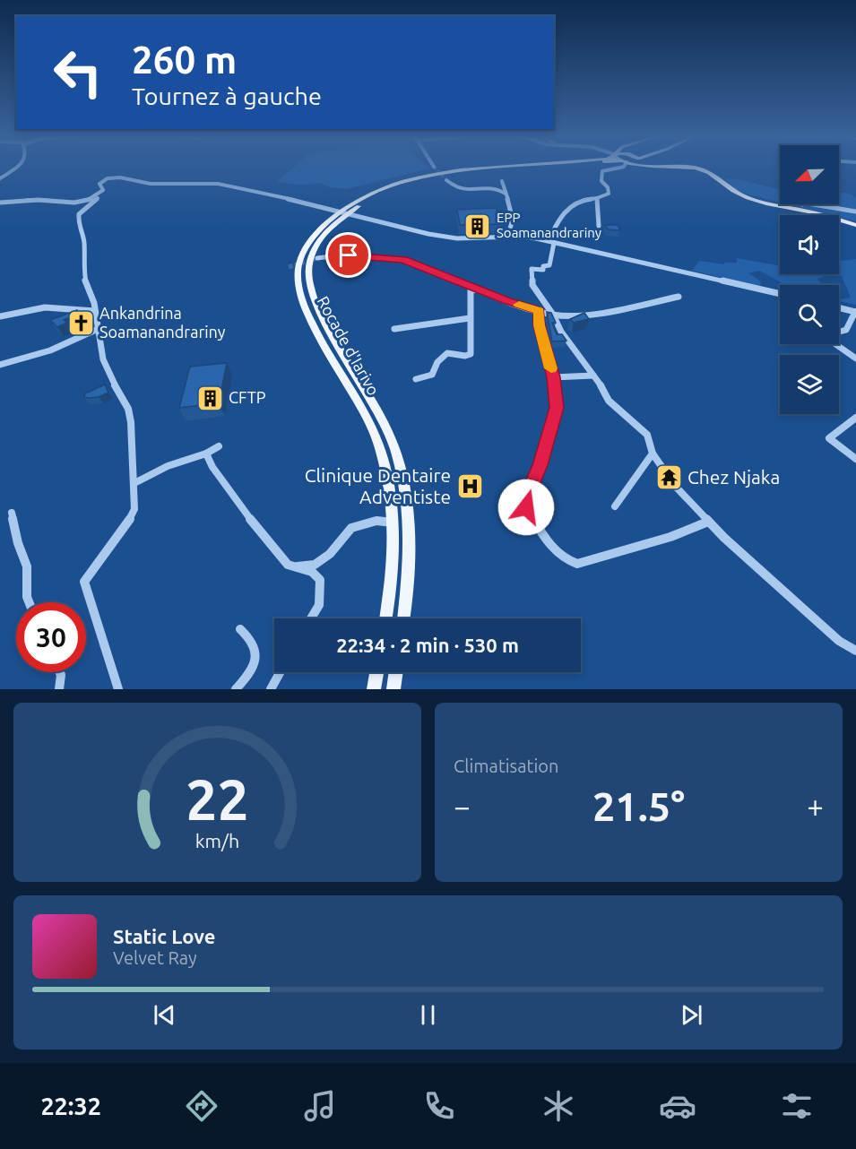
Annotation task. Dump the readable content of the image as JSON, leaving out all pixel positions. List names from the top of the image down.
{
  "streets": {
    "main road": ["Rocade d'Iarivo"]
  },
  "places": {
    "building": ["EPP Soamanandrariny", "CFTP"],
    "church": ["Ankandrina Soamanandrariny"],
    "temple": ["Chez Njaka"],
    "hospital": ["Clinique Dentaire Adventiste"]
  },
  "north": "bottom left",
  "page": {
    "turn": ["260 m", "Tournez à gauche"],
    "limit": "30",
    "trip": "22:34 · 2 min · 530 m",
    "tile": "Climatisation",
    "heat": ["−", "21.5°", "+"],
    "song": ["Static Love", "Velvet Ray"],
    "tabs": "22:32",
    "gauge": ["22", "km/h"]
  }
}
